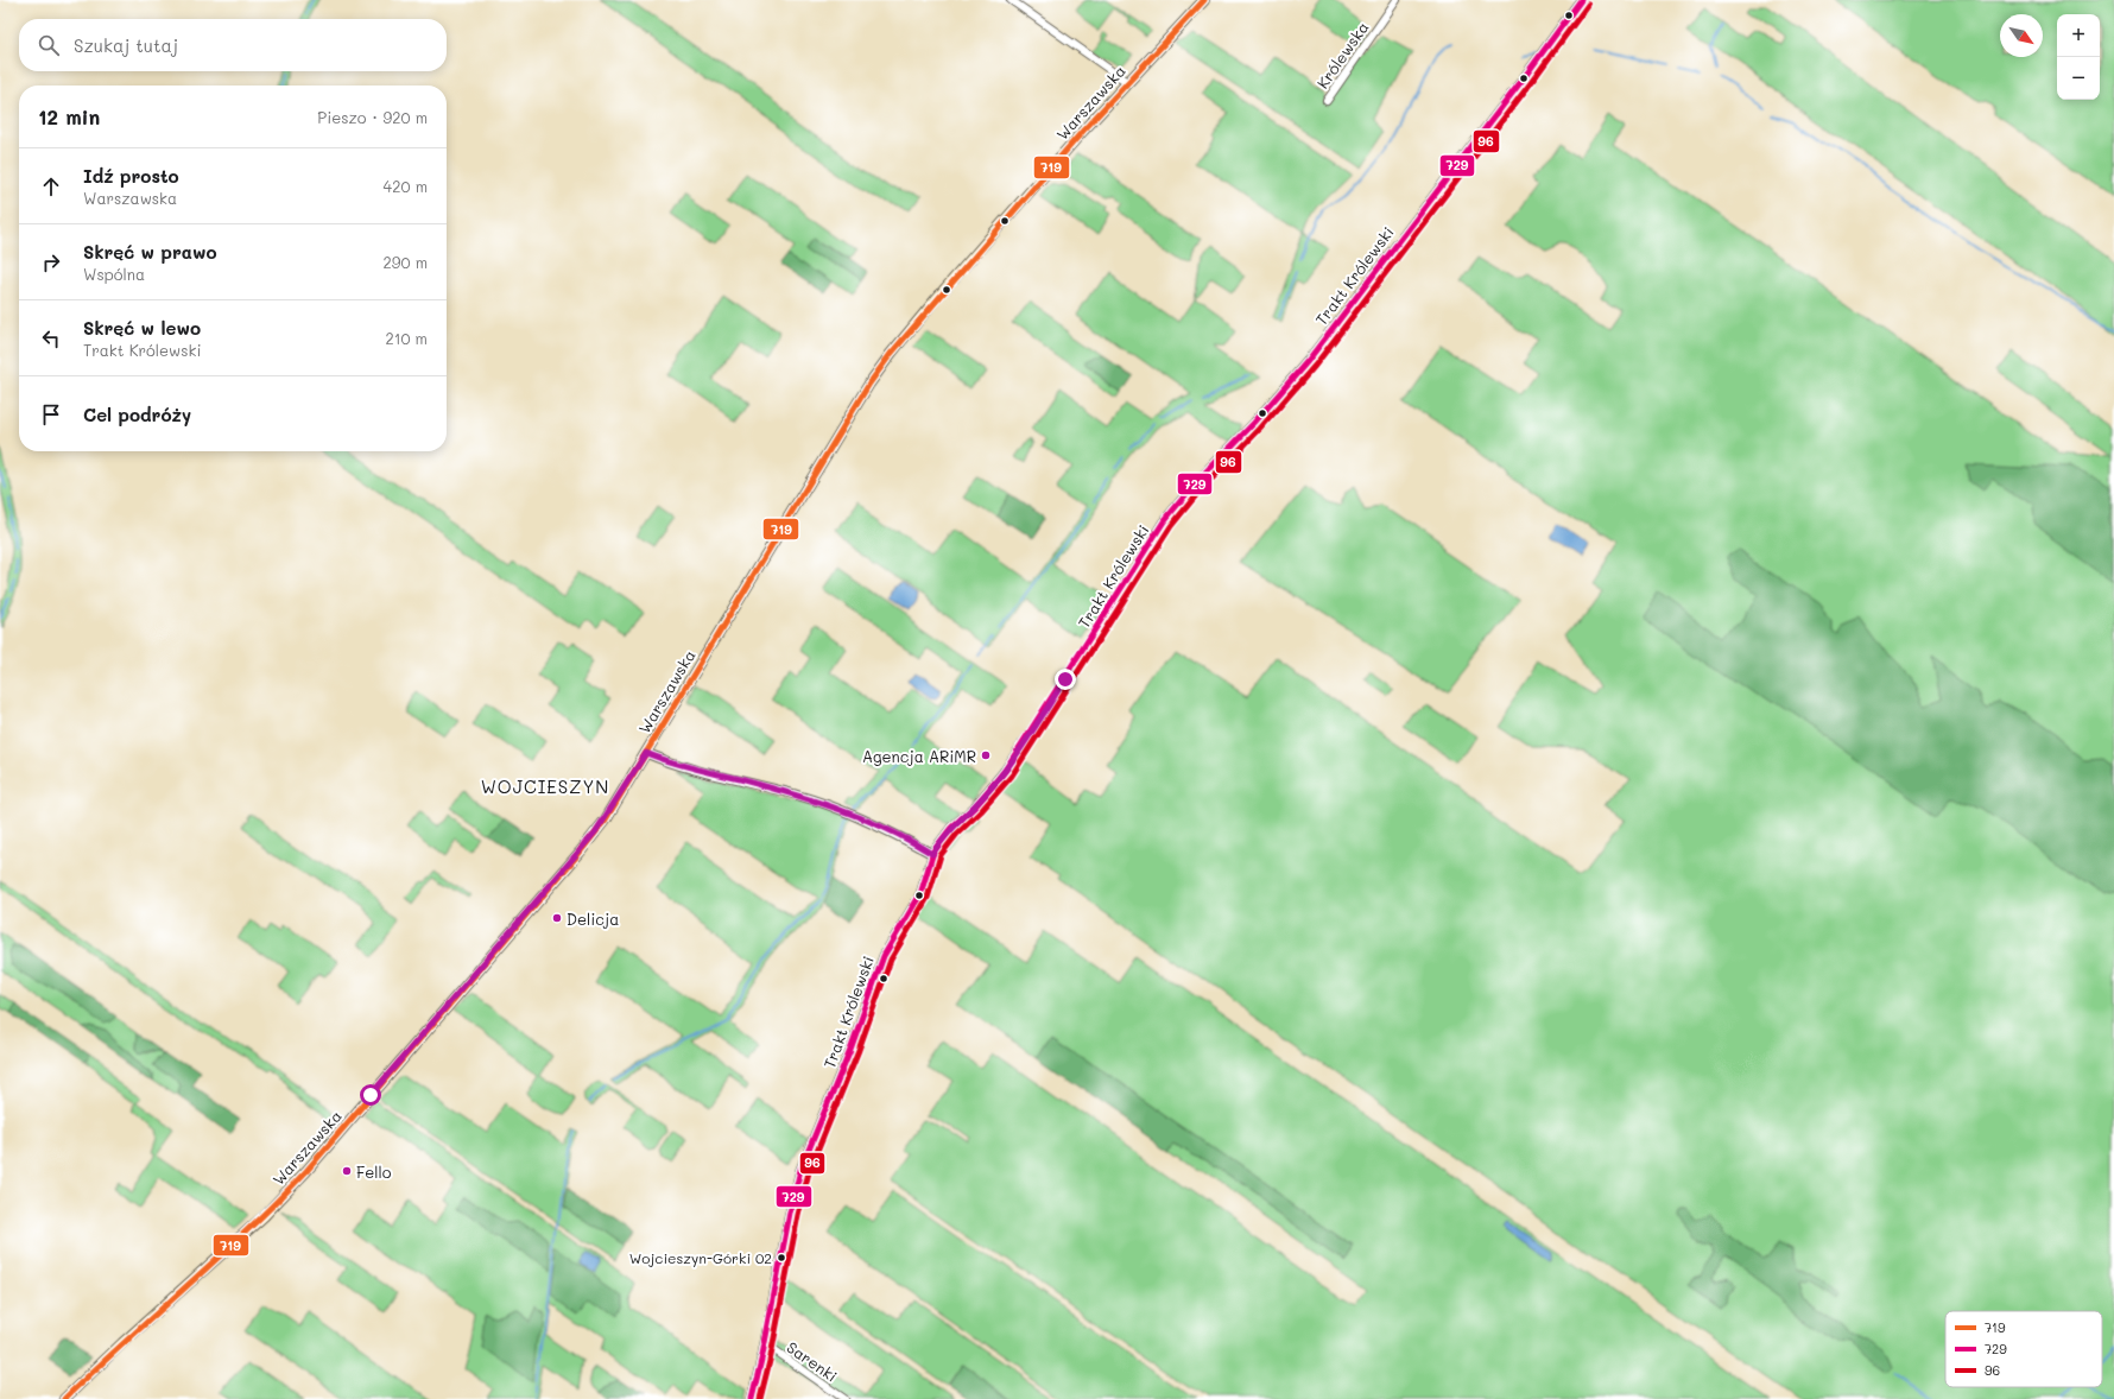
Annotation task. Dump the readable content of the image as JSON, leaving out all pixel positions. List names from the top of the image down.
{
  "streets": {
    "main road": ["Warszawska"],
    "street": ["Królewska", "Trakt Królewski", "Sarenki"]
  },
  "crossings": [
    ["Trakt Królewski", "Sarenki"]
  ],
  "districts": ["WOJCIESZYN"],
  "places": [
    "Agencja ARiMR",
    "Delicja",
    "Fello",
    "Wojcieszyn-Górki 02"
  ],
  "lines": ["transit line 719", "transit line 729", "transit line 96"],
  "legend": ["719", "729", "96"],
  "north": "bottom right",
  "page": {
    "map_buttons": ["+", "−"],
    "search": "Szukaj tutaj",
    "heading": ["12 min", "Pieszo · 920 m"],
    "list": [
      ["Idź prosto", "Warszawska", "420 m"],
      ["Skręć w prawo", "Wspólna", "290 m"],
      ["Skręć w lewo", "Trakt Królewski", "210 m"],
      "Cel podróży"
    ]
  }
}
